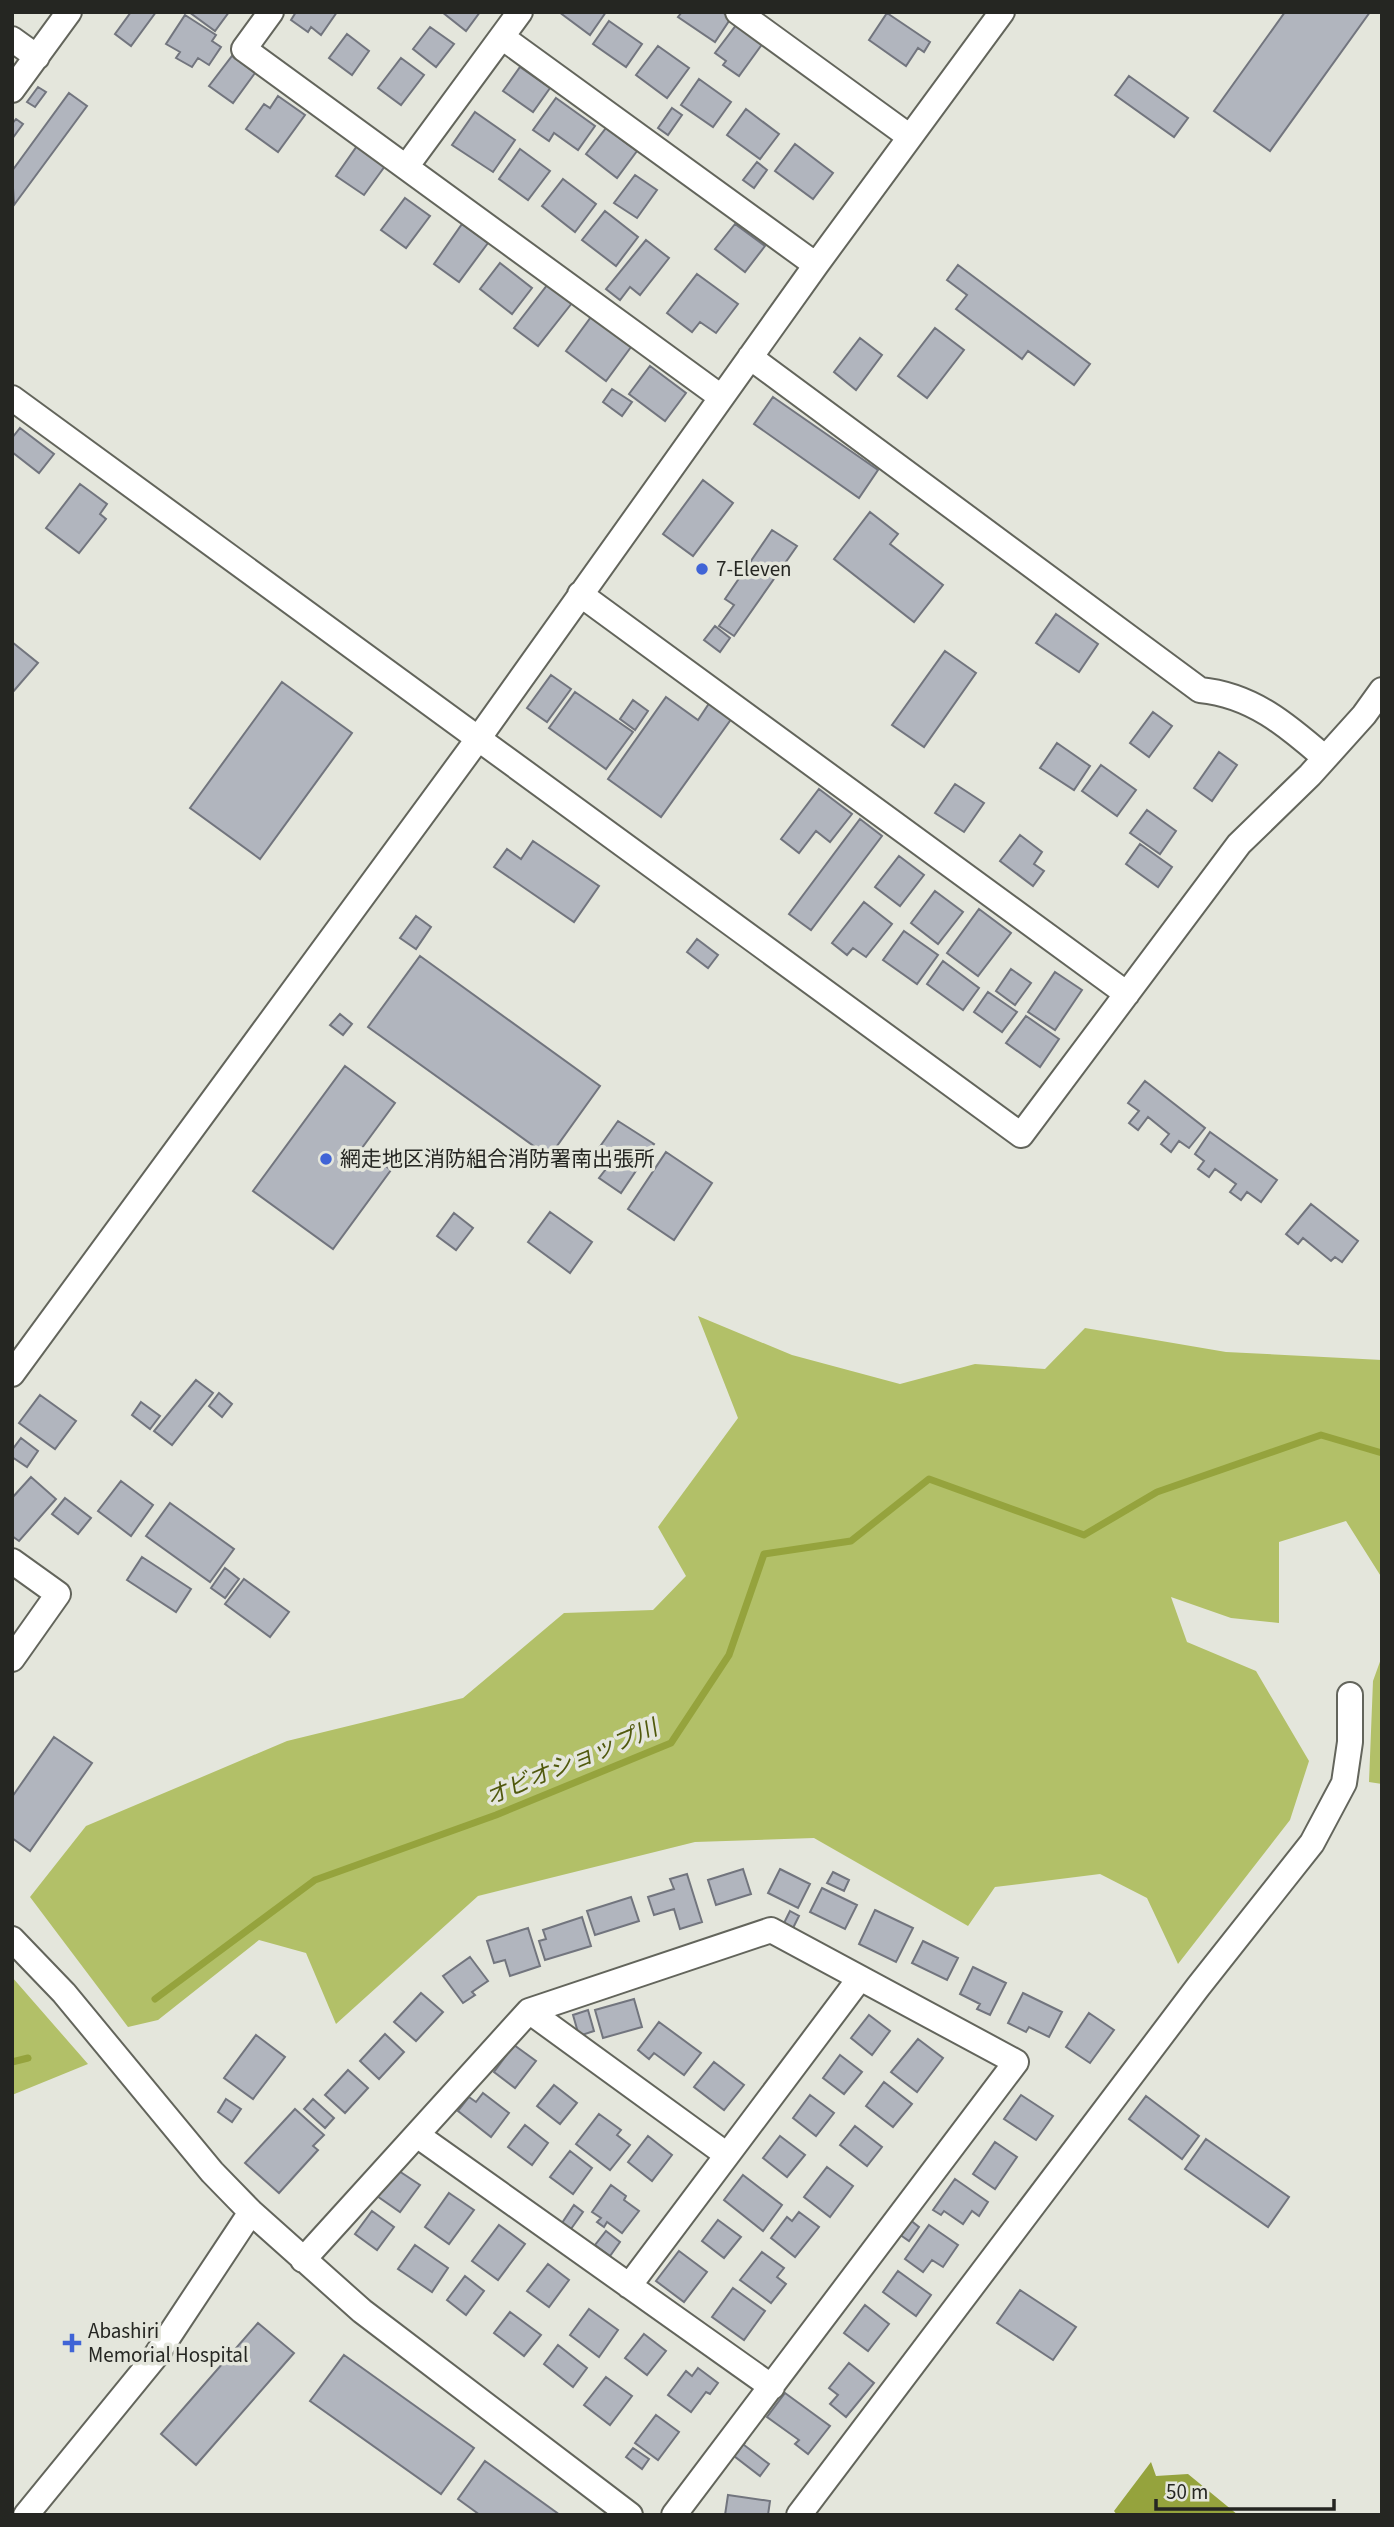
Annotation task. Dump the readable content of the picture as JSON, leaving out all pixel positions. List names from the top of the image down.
{
  "water": ["オビオショップ川"],
  "places": {
    "other": ["7-Eleven", "網走地区消防組合消防署南出張所"],
    "health": ["Abashiri Memorial Hospital"]
  },
  "scale_bar": "50 m"
}
